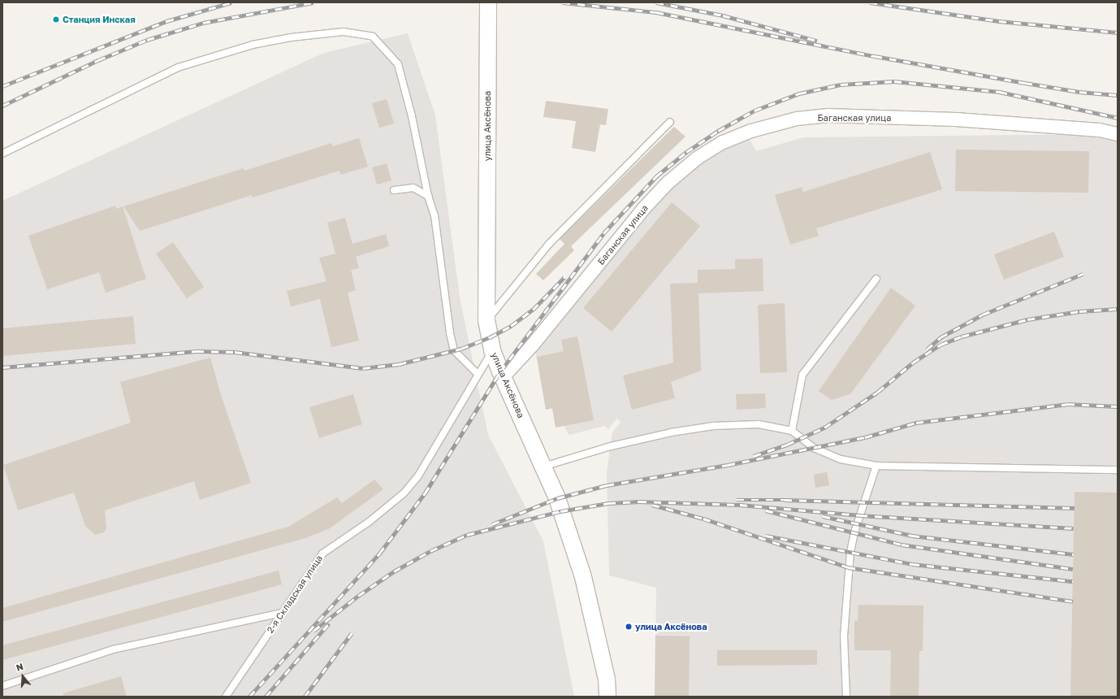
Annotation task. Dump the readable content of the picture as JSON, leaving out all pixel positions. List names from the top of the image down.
{
  "streets": {
    "street": ["Баганская улица", "улица Аксёнова"],
    "lane": ["2-я Складская улица"]
  },
  "crossings": [
    ["Баганская улица", "улица Аксёнова"],
    ["улица Аксёнова", "2-я Складская улица"]
  ],
  "places": ["Станция Инская", "улица Аксёнова"],
  "north": "top"
}
